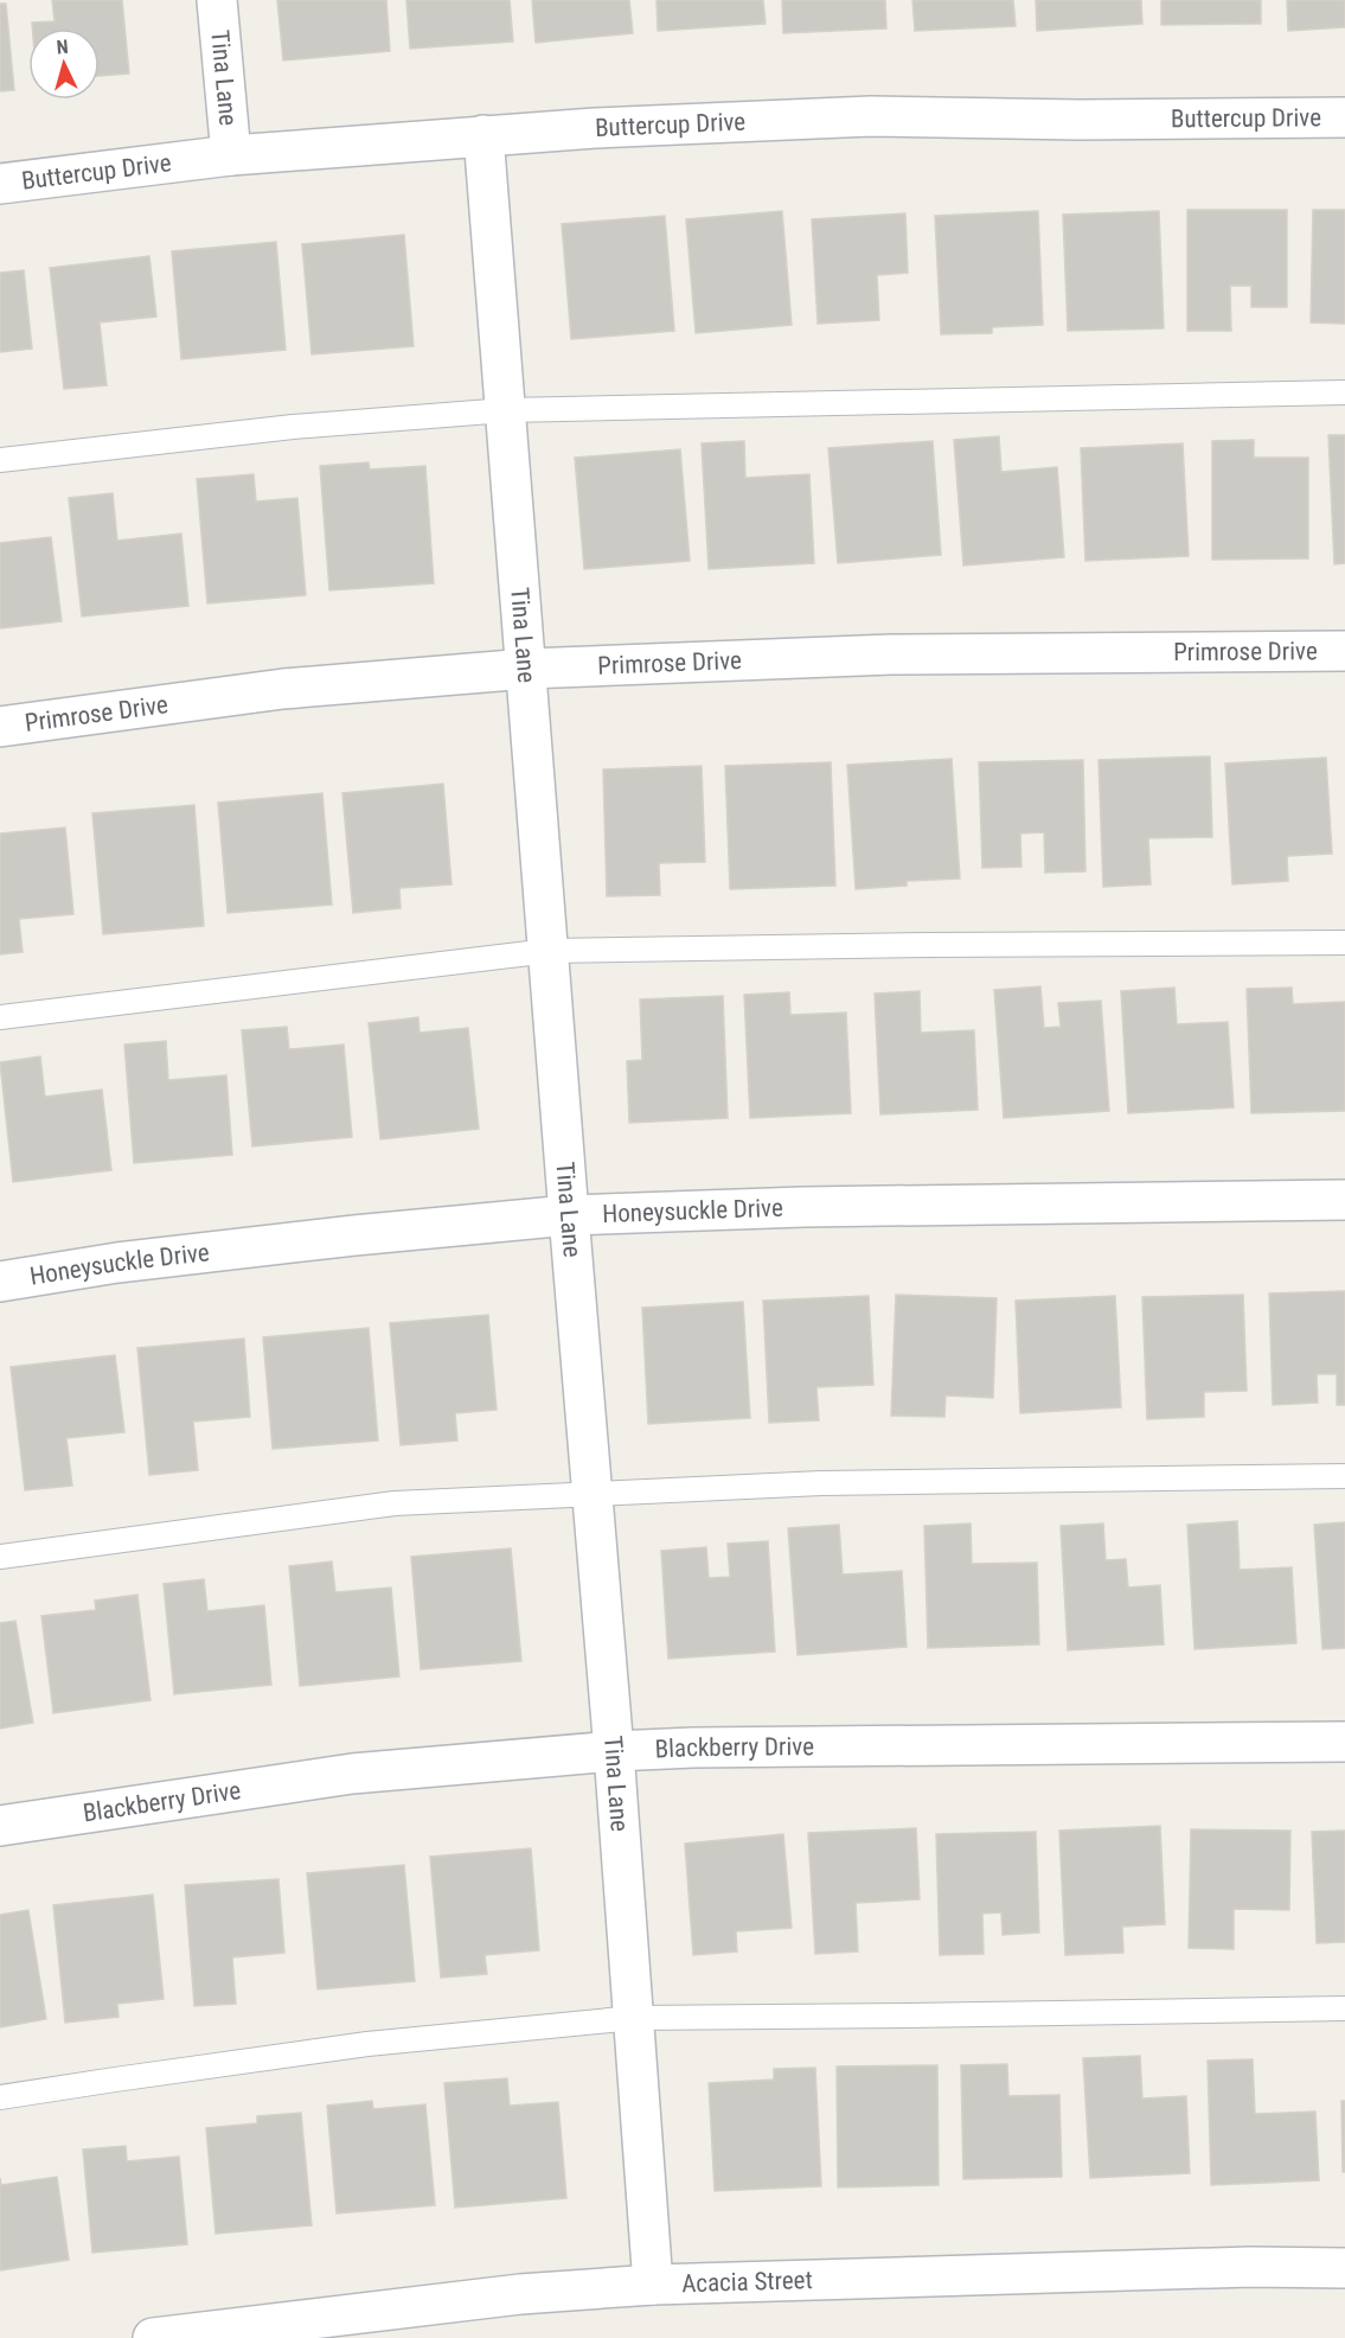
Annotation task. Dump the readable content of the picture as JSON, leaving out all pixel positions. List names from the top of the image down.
{
  "streets": {
    "street": [
      "Tina Lane",
      "Buttercup Drive",
      "Primrose Drive",
      "Honeysuckle Drive",
      "Blackberry Drive",
      "Acacia Street"
    ]
  },
  "crossings": [
    ["Tina Lane", "Buttercup Drive"],
    ["Tina Lane", "Primrose Drive"],
    ["Tina Lane", "Honeysuckle Drive"],
    ["Tina Lane", "Blackberry Drive"],
    ["Tina Lane", "Acacia Street"]
  ],
  "north": "top"
}
